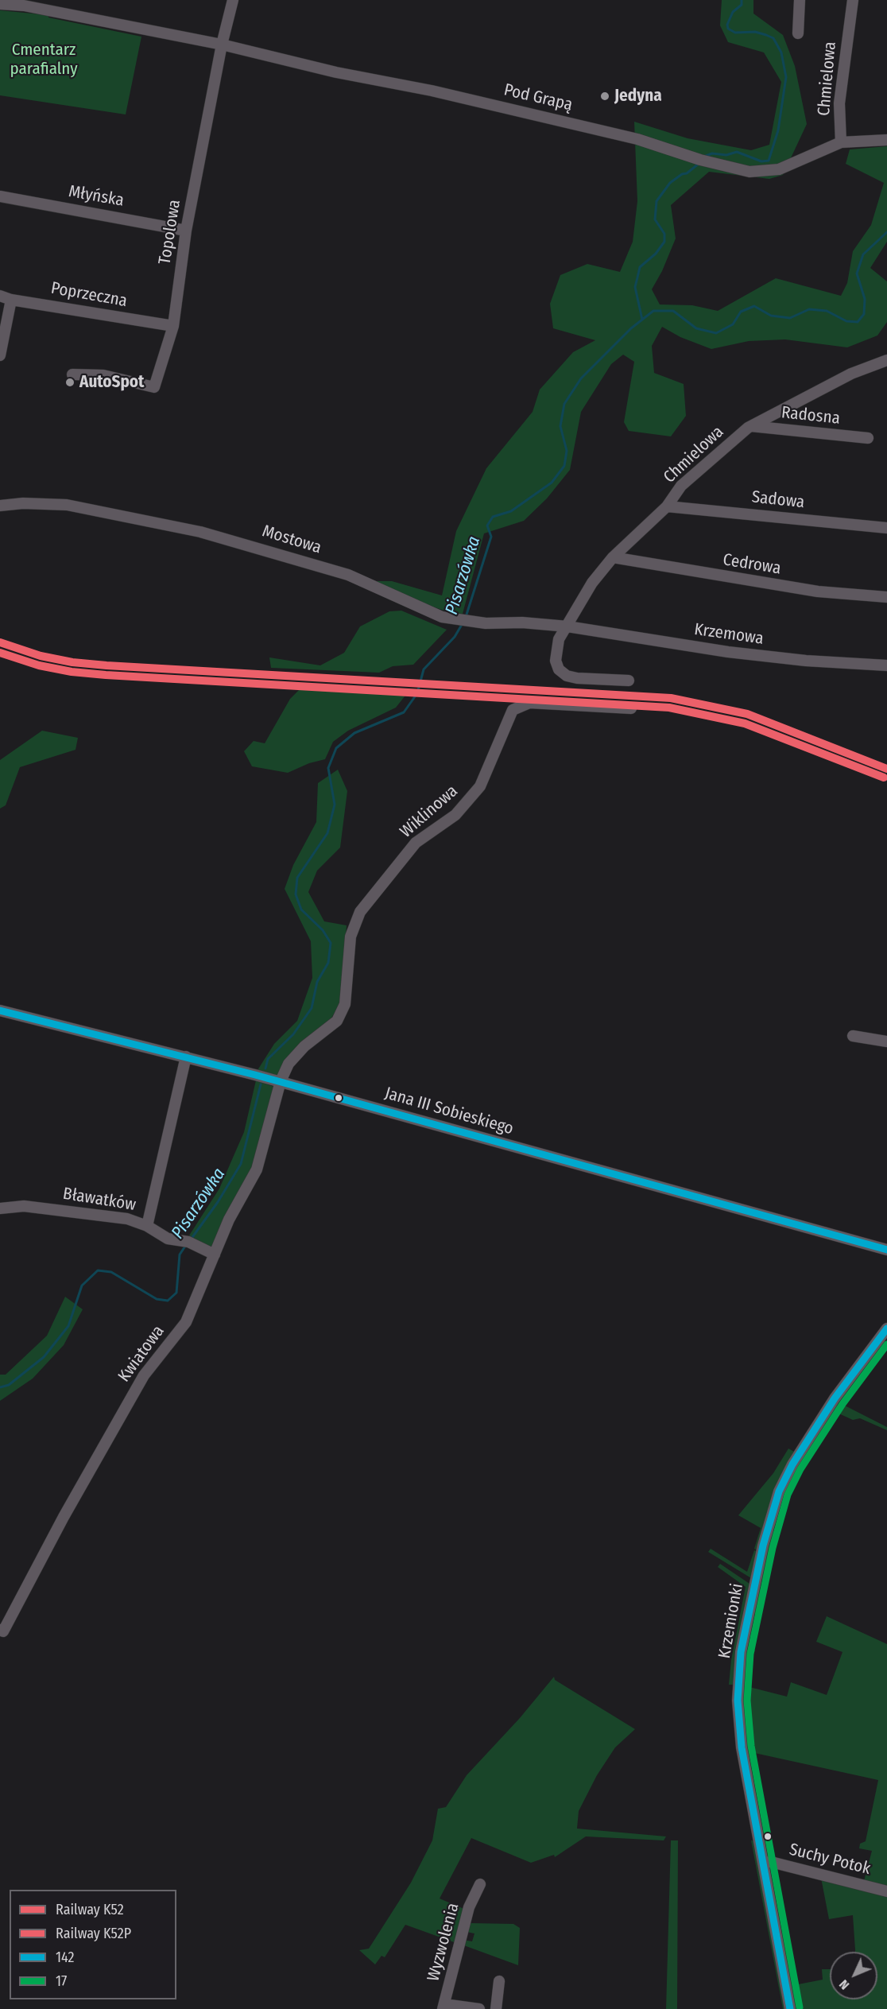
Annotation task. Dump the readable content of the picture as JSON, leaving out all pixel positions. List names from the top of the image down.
{
  "streets": {
    "street": [
      "Chmielowa",
      "Pod Grapą",
      "Młyńska",
      "Topolowa",
      "Poprzeczna",
      "Radosna",
      "Sadowa",
      "Mostowa",
      "Cedrowa",
      "Krzemowa",
      "Wiklinowa",
      "Jana III Sobieskiego",
      "Bławatków",
      "Kwiatowa",
      "Krzemionki",
      "Suchy Potok",
      "Wyzwolenia"
    ]
  },
  "crossings": [
    ["Chmielowa", "Pod Grapą"],
    ["Chmielowa", "Radosna"],
    ["Chmielowa", "Sadowa"],
    ["Chmielowa", "Mostowa"],
    ["Chmielowa", "Cedrowa"],
    ["Chmielowa", "Krzemowa"],
    ["Pod Grapą", "Topolowa"],
    ["Młyńska", "Topolowa"],
    ["Topolowa", "Poprzeczna"],
    ["Mostowa", "Krzemowa"],
    ["Wiklinowa", "Jana III Sobieskiego"],
    ["Wiklinowa", "Kwiatowa"],
    ["Jana III Sobieskiego", "Kwiatowa"],
    ["Bławatków", "Kwiatowa"],
    ["Krzemionki", "Suchy Potok"]
  ],
  "water": ["Pisarzówka"],
  "parks": ["Cmentarz parafialny"],
  "places": ["Jedyna", "AutoSpot"],
  "lines": [
    "rail line K52",
    "rail line K52P",
    "transit line 142",
    "transit line 17"
  ],
  "legend": [
    "Railway K52",
    "Railway K52P",
    "142",
    "17"
  ],
  "north": "bottom left"
}
